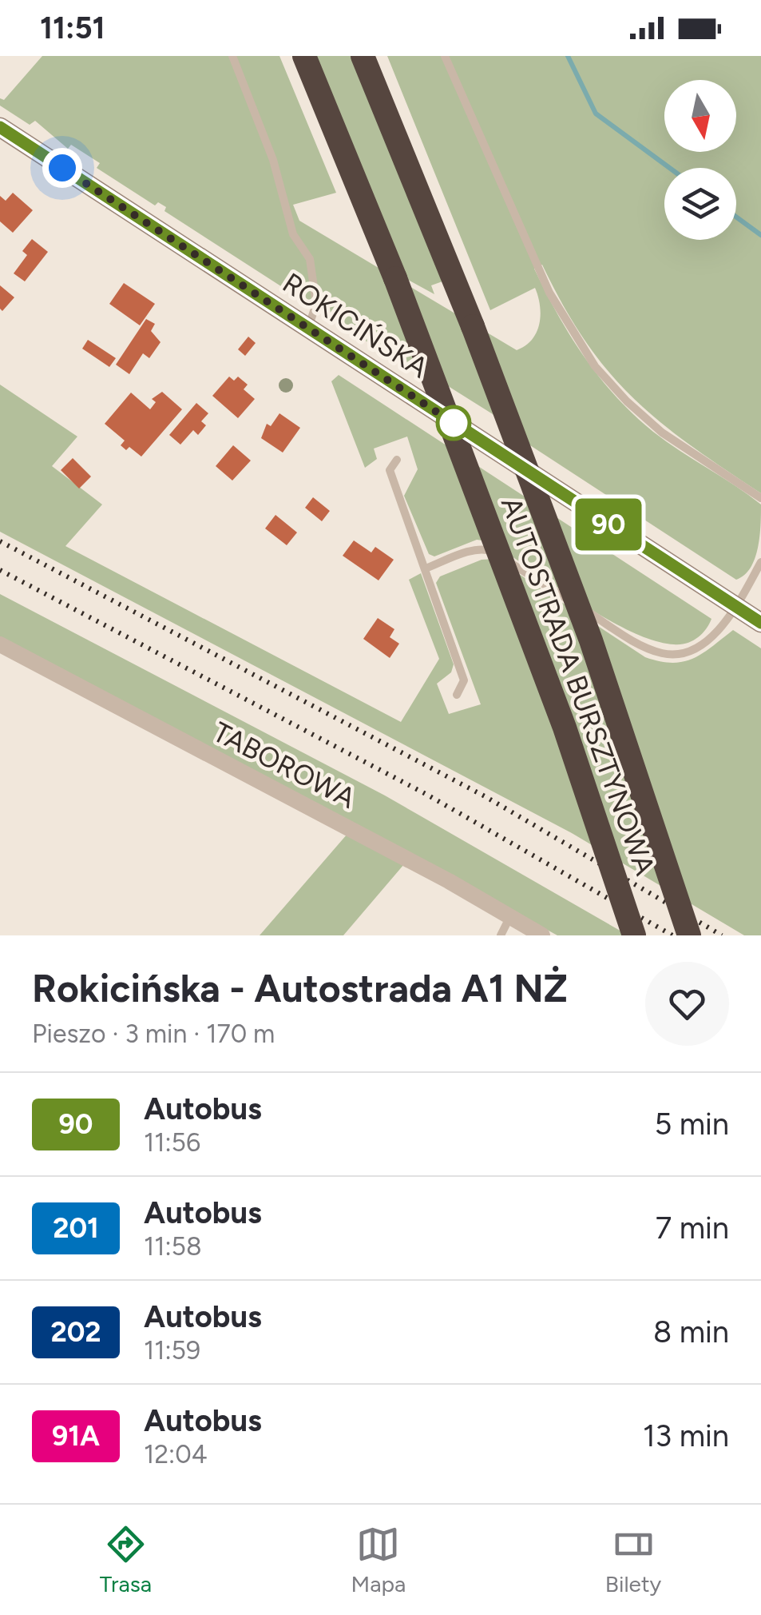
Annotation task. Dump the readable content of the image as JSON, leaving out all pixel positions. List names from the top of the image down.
{
  "streets": {
    "highway": ["AUTOSTRADA BURSZTYNOWA"],
    "main road": ["ROKICIŃSKA"],
    "street": ["TABOROWA"]
  },
  "lines": ["bus line 90"],
  "north": "bottom",
  "page": {
    "status": "11:51",
    "on_map": "90",
    "heading": ["Rokicińska - Autostrada A1 NŻ", "Pieszo · 3 min · 170 m"],
    "list": [
      {
        "mark": "90",
        "name": "Autobus",
        "note": "11:56",
        "value": "5 min"
      },
      {
        "mark": "201",
        "name": "Autobus",
        "note": "11:58",
        "value": "7 min"
      },
      {
        "mark": "202",
        "name": "Autobus",
        "note": "11:59",
        "value": "8 min"
      },
      {
        "mark": "91A",
        "name": "Autobus",
        "note": "12:04",
        "value": "13 min"
      }
    ],
    "tabs": ["Trasa", "Mapa", "Bilety"]
  }
}
